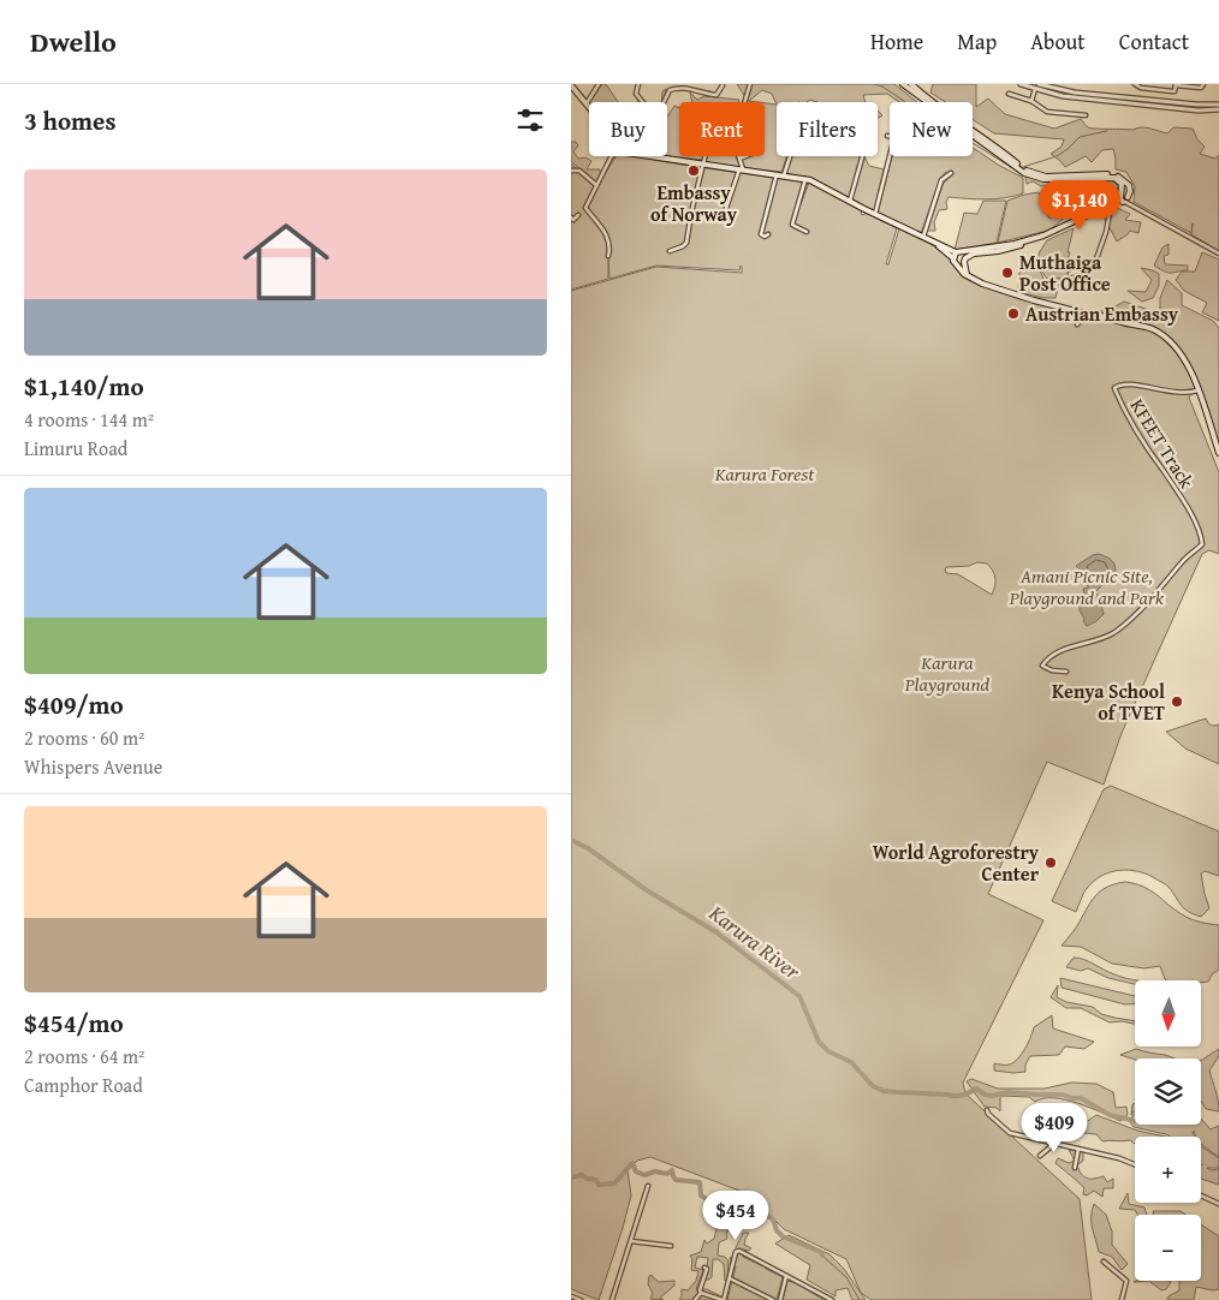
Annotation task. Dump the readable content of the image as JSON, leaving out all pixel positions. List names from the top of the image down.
{
  "streets": {
    "street": ["KFEET Track"]
  },
  "water": ["Karura River"],
  "parks": ["Karura Forest", "Amani Picnic Site, Playground and Park", "Karura Playground"],
  "places": [
    "Embassy of Norway",
    "Muthaiga Post Office",
    "Austrian Embassy",
    "Kenya School of TVET",
    "World Agroforestry Center"
  ],
  "north": "bottom",
  "page": {
    "header": "Dwello",
    "nav": [
      "Home",
      "Map",
      "About",
      "Contact"
    ],
    "heading": "3 homes",
    "chip": [
      "Buy",
      "Rent",
      "Filters",
      "New"
    ],
    "list": [
      {
        "name": "$1,140/mo",
        "note": "4 rooms · 144 m² · Limuru Road"
      },
      {
        "name": "$409/mo",
        "note": "2 rooms · 60 m² · Whispers Avenue"
      },
      {
        "name": "$454/mo",
        "note": "2 rooms · 64 m² · Camphor Road"
      }
    ],
    "price": ["$1,140", "$409", "$454"],
    "map_buttons": ["+", "−"]
  }
}
